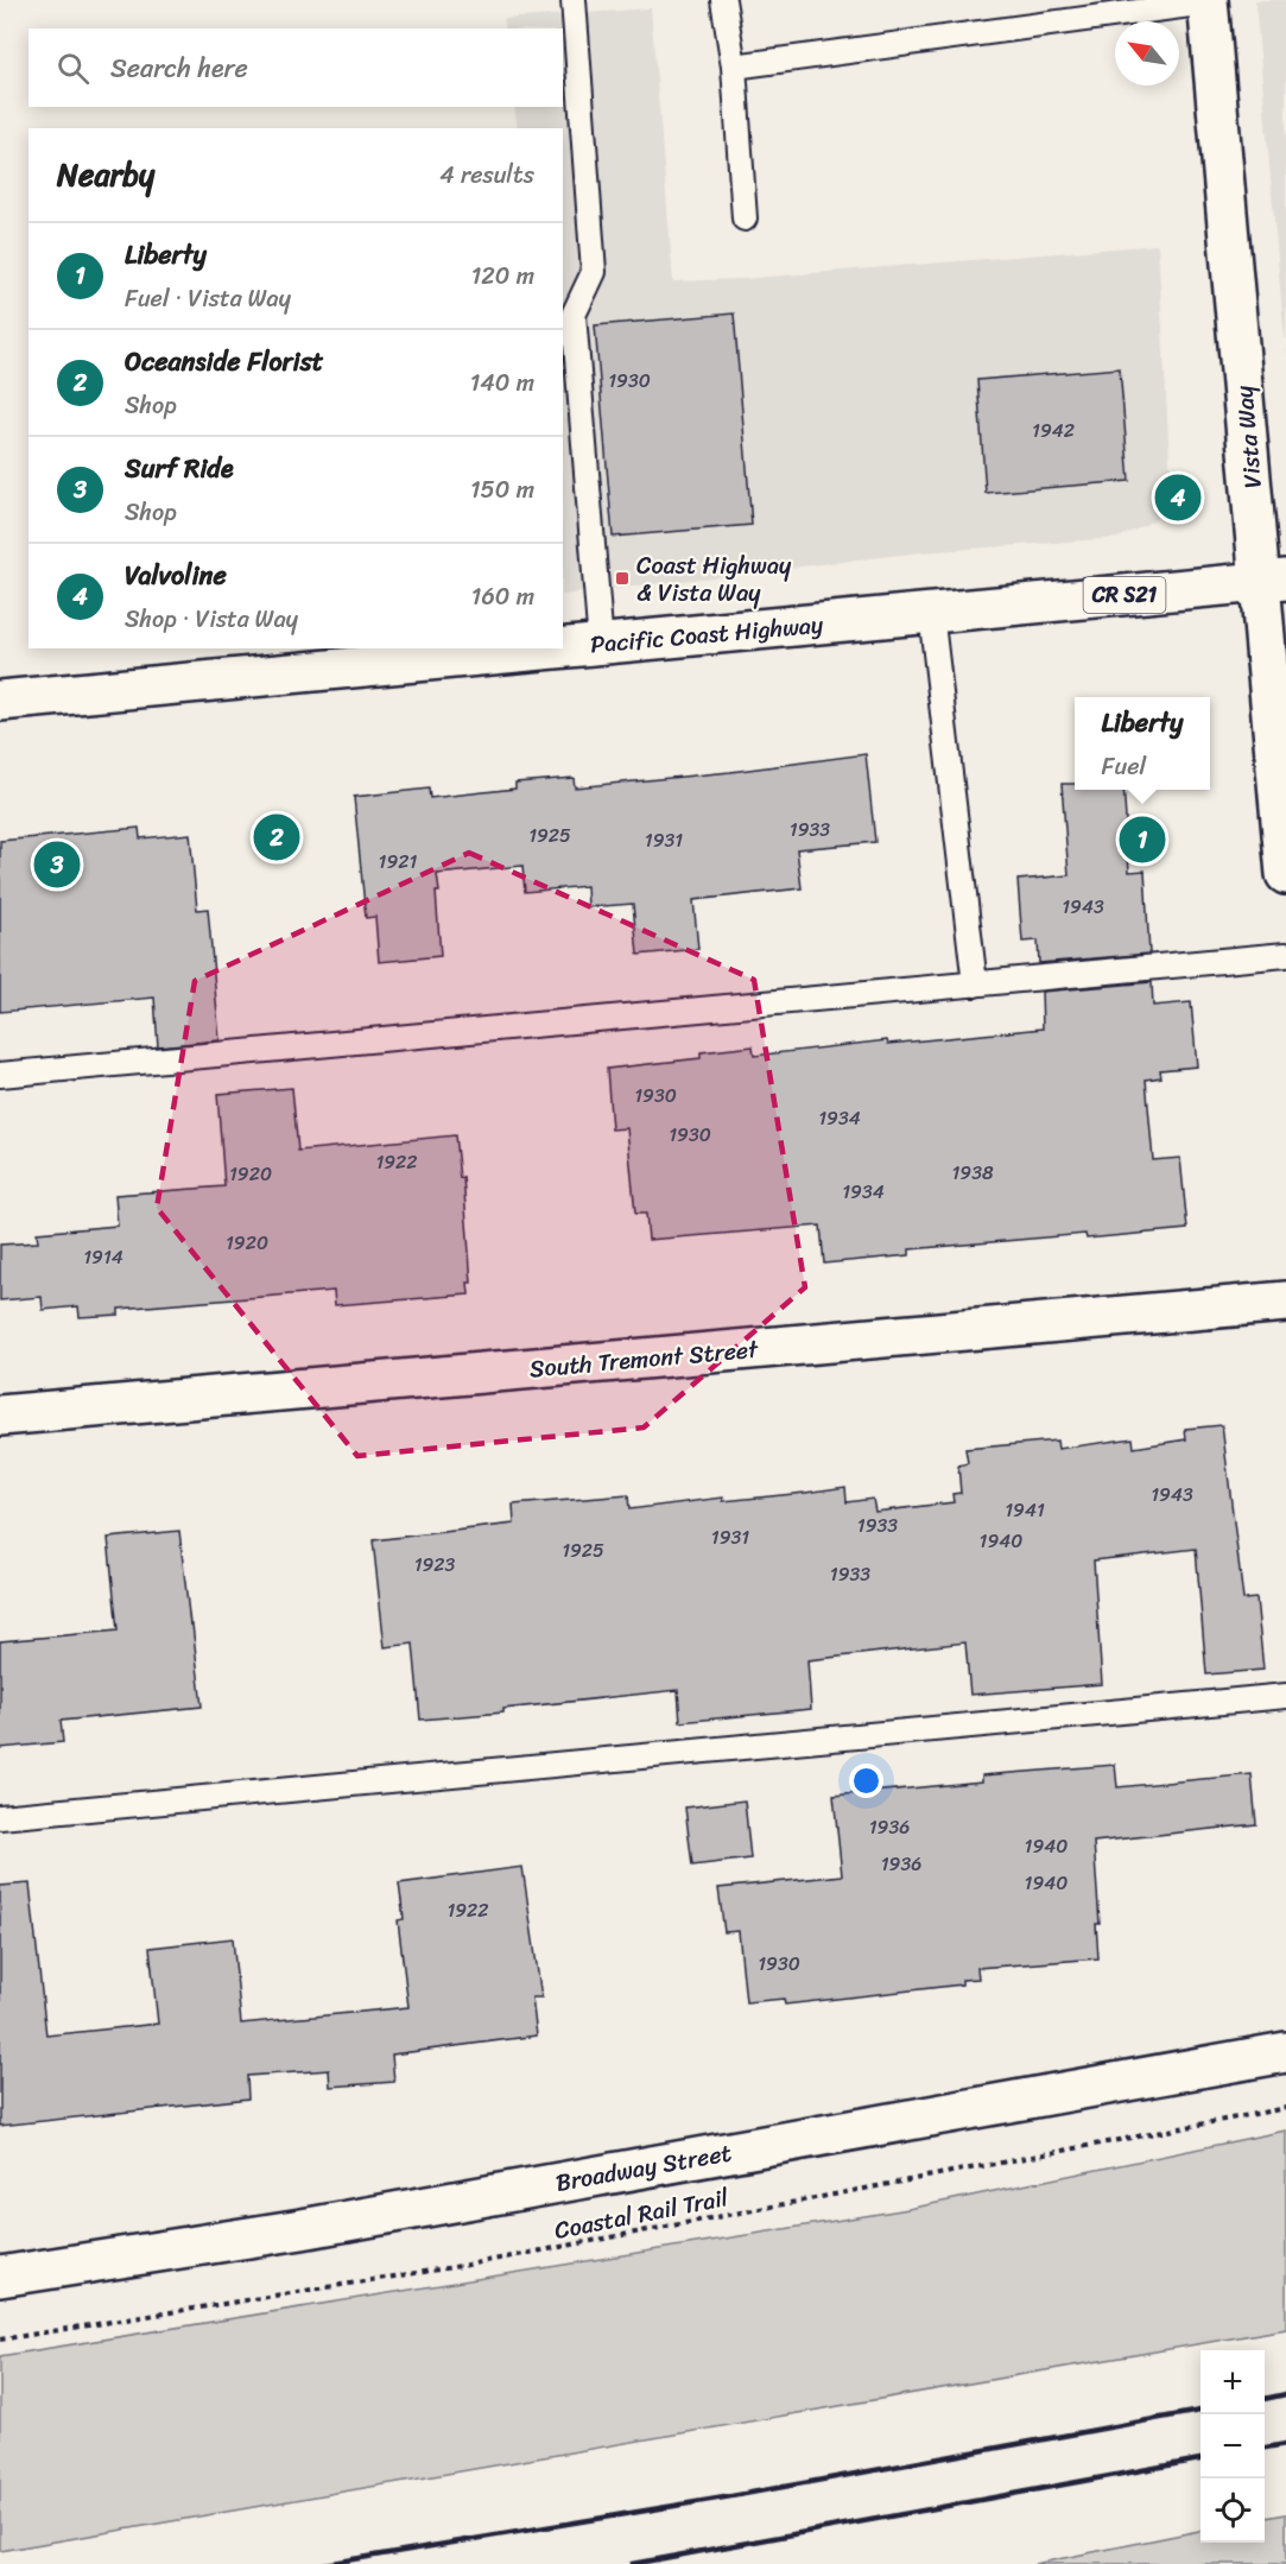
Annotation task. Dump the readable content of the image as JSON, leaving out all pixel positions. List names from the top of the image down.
{
  "streets": {
    "street": [
      "Vista Way",
      "CR S21",
      "Pacific Coast Highway",
      "South Tremont Street",
      "Broadway Street"
    ],
    "path": ["Coastal Rail Trail"]
  },
  "crossings": [
    ["Vista Way", "Pacific Coast Highway"]
  ],
  "places": {
    "transit": ["Coast Highway & Vista Way"]
  },
  "house_numbers": [
    "1930",
    "1942",
    "1933",
    "1925",
    "1931",
    "1921",
    "1943",
    "1930",
    "1934",
    "1930",
    "1922",
    "1938",
    "1920",
    "1934",
    "1920",
    "1914",
    "1943",
    "1941",
    "1933",
    "1931",
    "1940",
    "1925",
    "1923",
    "1933",
    "1936",
    "1940",
    "1936",
    "1940",
    "1922",
    "1930"
  ],
  "north": "top left",
  "page": {
    "search": "Search here",
    "heading": ["Nearby", "4 results"],
    "list": [
      {
        "mark": "1",
        "name": "Liberty",
        "note": "Fuel · Vista Way",
        "value": "120 m"
      },
      {
        "mark": "2",
        "name": "Oceanside Florist",
        "note": "Shop",
        "value": "140 m"
      },
      {
        "mark": "3",
        "name": "Surf Ride",
        "note": "Shop",
        "value": "150 m"
      },
      {
        "mark": "4",
        "name": "Valvoline",
        "note": "Shop · Vista Way",
        "value": "160 m"
      }
    ],
    "pins": [
      "4",
      "2",
      "1",
      "3"
    ],
    "popup": ["Liberty", "Fuel"],
    "map_buttons": ["+", "−"]
  }
}
